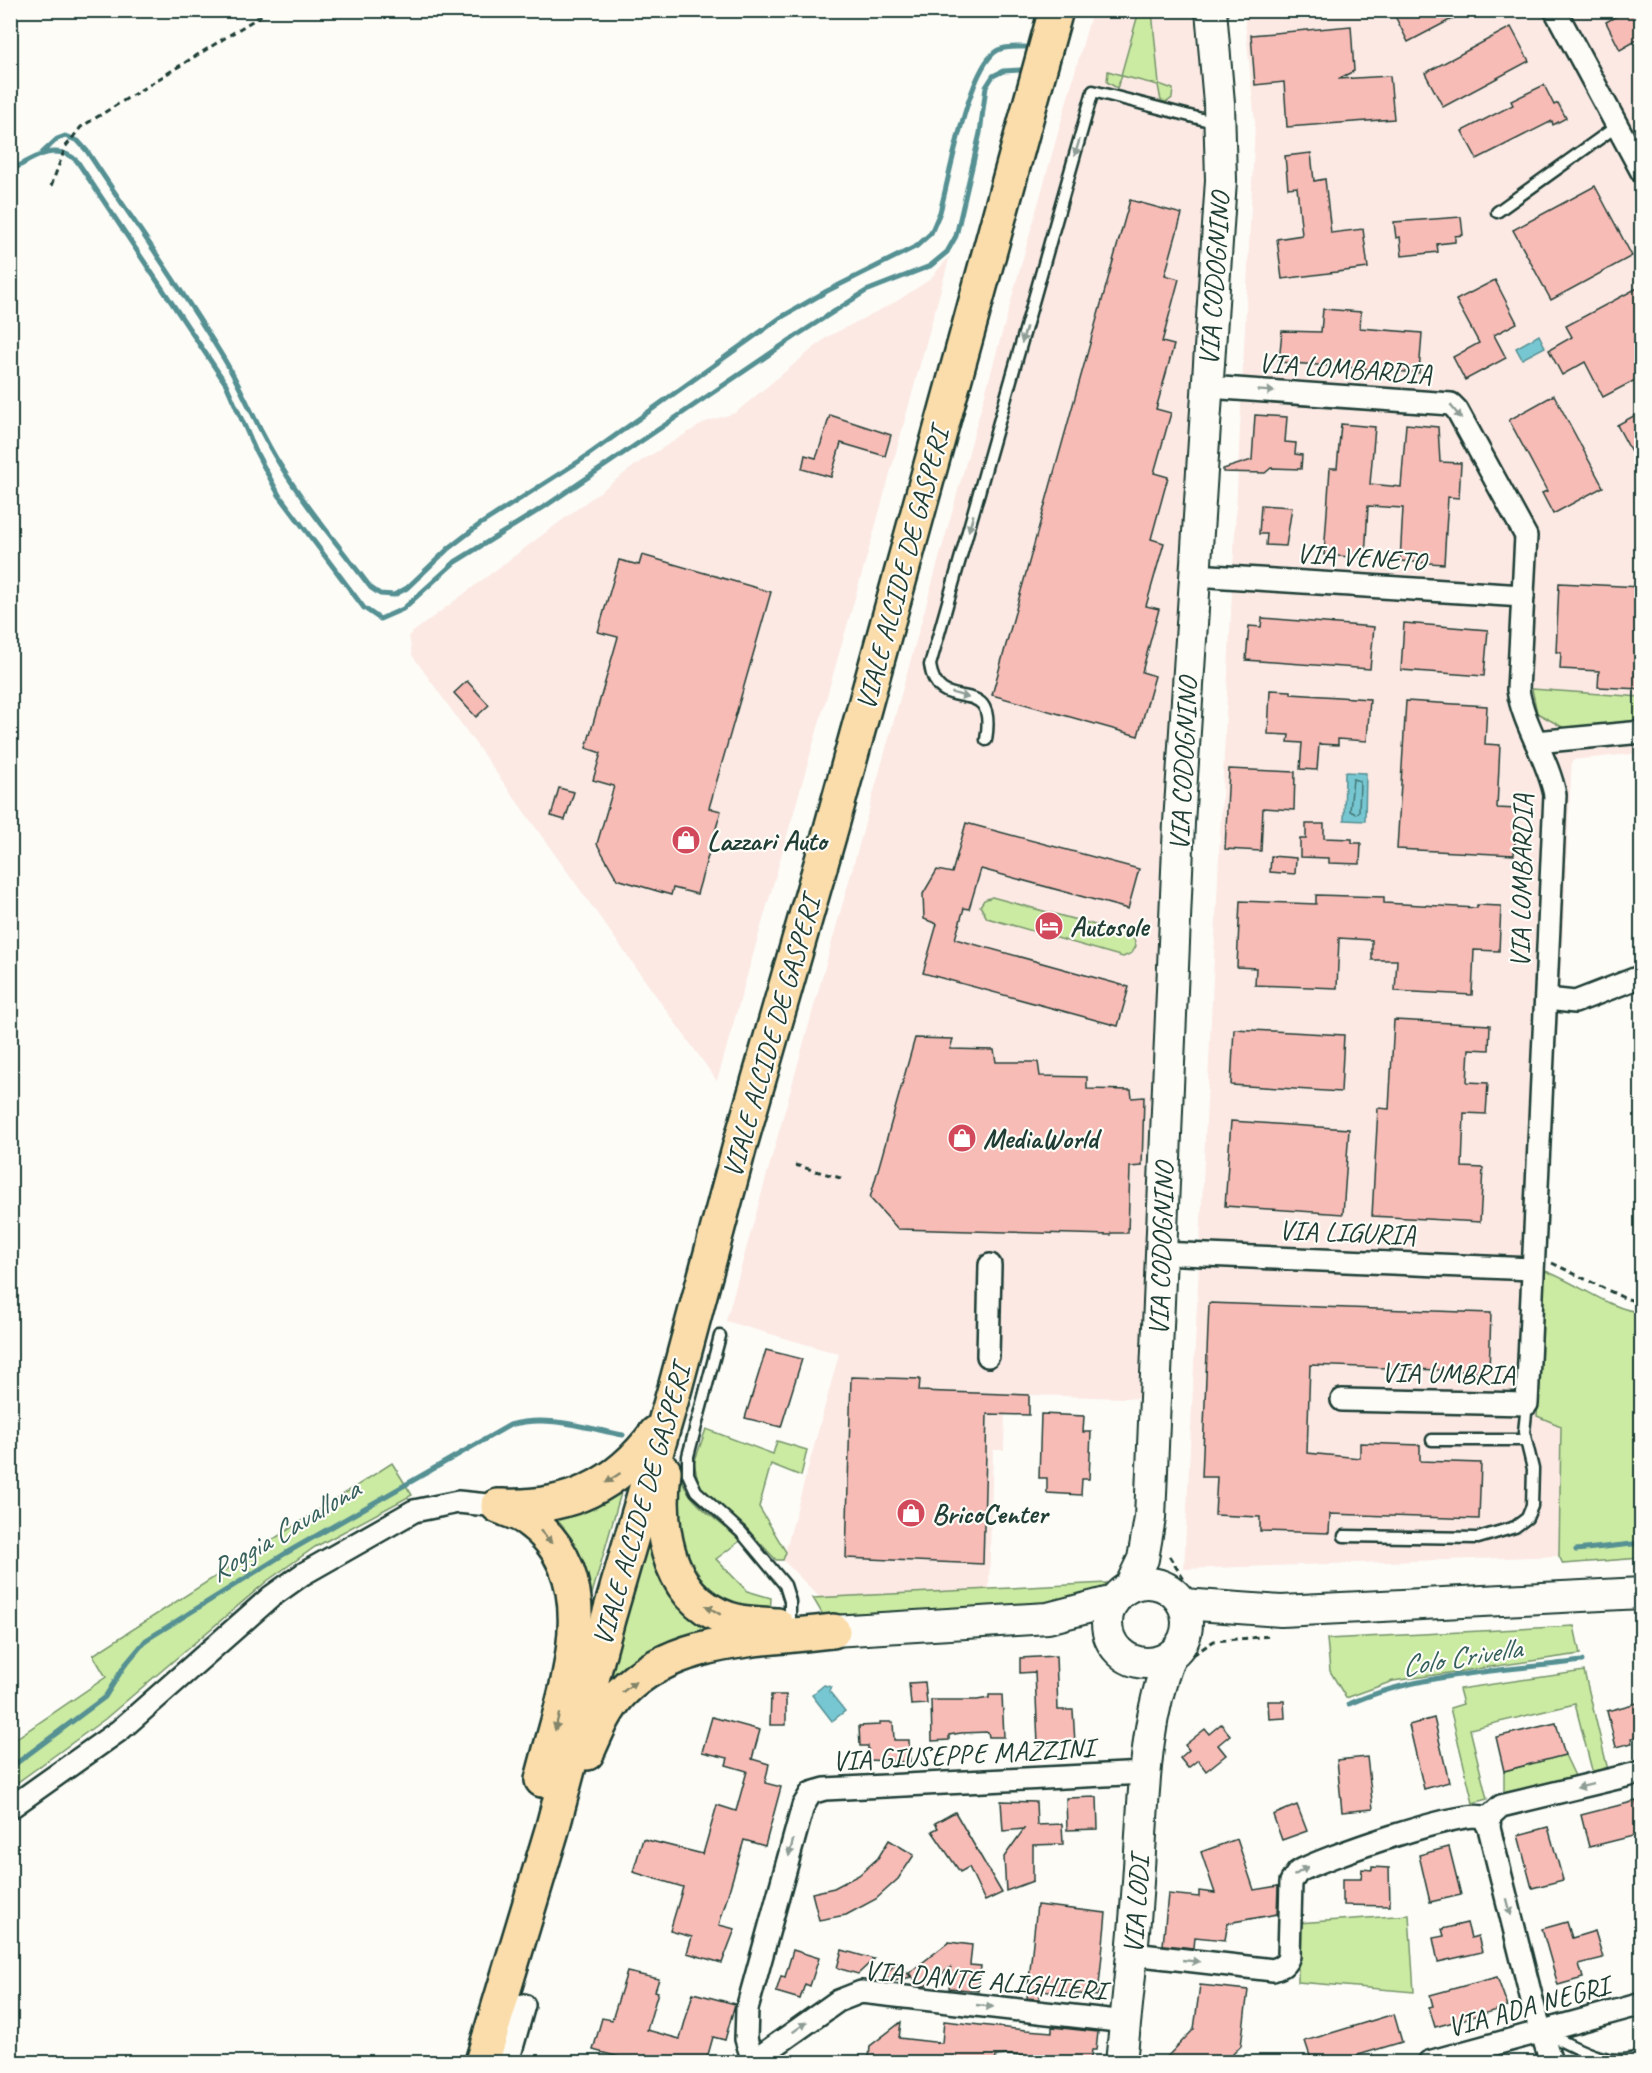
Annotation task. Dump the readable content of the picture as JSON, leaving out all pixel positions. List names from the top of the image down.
{
  "streets": {
    "main road": ["VIALE ALCIDE DE GASPERI"],
    "street": [
      "VIA CODOGNINO",
      "VIA LOMBARDIA",
      "VIA VENETO",
      "VIA LIGURIA",
      "VIA UMBRIA",
      "VIA GIUSEPPE MAZZINI",
      "VIA LODI",
      "VIA DANTE ALIGHIERI",
      "VIA ADA NEGRI"
    ]
  },
  "crossings": [
    ["VIA CODOGNINO", "VIA LOMBARDIA"],
    ["VIA CODOGNINO", "VIA VENETO"],
    ["VIA CODOGNINO", "VIA LIGURIA"],
    ["VIA CODOGNINO", "VIA LODI"],
    ["VIA LOMBARDIA", "VIA VENETO"],
    ["VIA LOMBARDIA", "VIA LIGURIA"],
    ["VIA LOMBARDIA", "VIA UMBRIA"],
    ["VIA LIGURIA", "VIA UMBRIA"],
    ["VIA GIUSEPPE MAZZINI", "VIA LODI"],
    ["VIA GIUSEPPE MAZZINI", "VIA DANTE ALIGHIERI"],
    ["VIA LODI", "VIA DANTE ALIGHIERI"]
  ],
  "one_way": ["VIA GIUSEPPE MAZZINI", "VIA DANTE ALIGHIERI"],
  "water": ["Roggia Cavallona", "Colo Crivella"],
  "places": {
    "shop": ["Lazzari Auto", "MediaWorld", "BricoCenter"],
    "hotel": ["Autosole"]
  }
}
